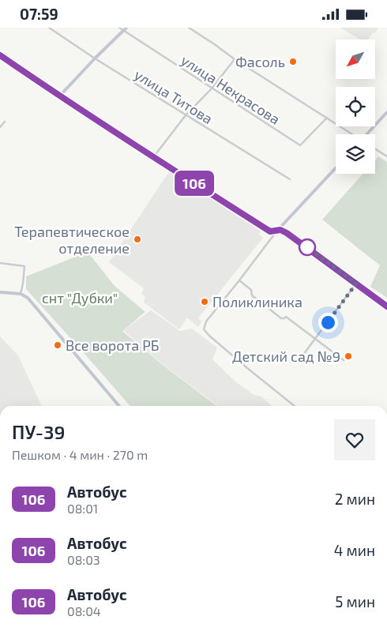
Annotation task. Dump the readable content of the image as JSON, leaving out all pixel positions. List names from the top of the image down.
{
  "streets": {
    "street": ["улица Некрасова", "улица Титова"]
  },
  "parks": ["снт \"Дубки\""],
  "places": [
    "Фасоль",
    "Терапевтическое отделение",
    "Поликлиника",
    "Все ворота РБ",
    "Детский сад №9"
  ],
  "lines": ["bus line 106"],
  "north": "bottom left",
  "page": {
    "status": "07:59",
    "on_map": "106",
    "heading": ["ПУ-39", "Пешком · 4 мин · 270 m"],
    "list": [
      {
        "mark": "106",
        "name": "Автобус",
        "note": "08:01",
        "value": "2 мин"
      },
      {
        "mark": "106",
        "name": "Автобус",
        "note": "08:03",
        "value": "4 мин"
      },
      {
        "mark": "106",
        "name": "Автобус",
        "note": "08:04",
        "value": "5 мин"
      }
    ]
  }
}
